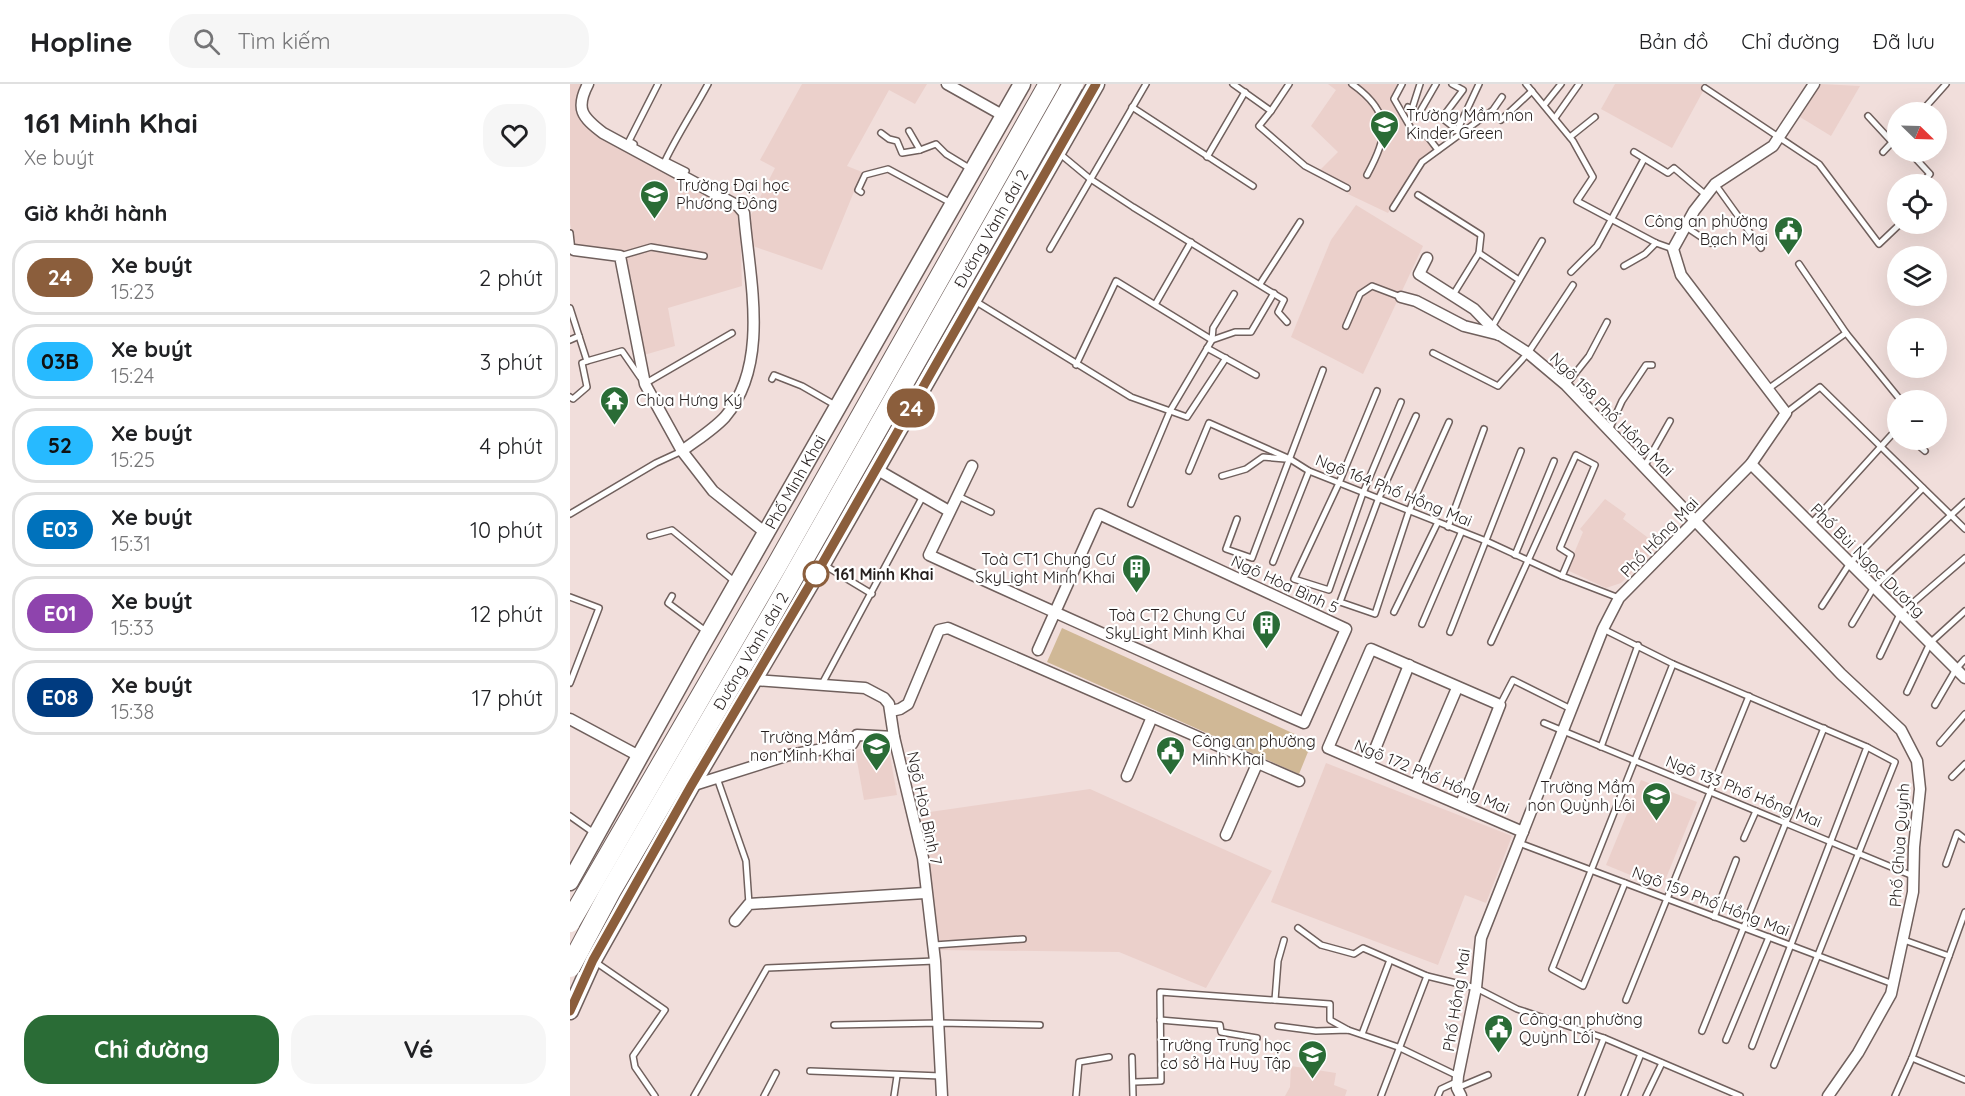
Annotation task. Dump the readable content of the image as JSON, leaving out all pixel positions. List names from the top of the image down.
{
  "streets": {
    "highway": ["Đường Vành đai 2"],
    "main road": ["Phố Minh Khai"],
    "street": [
      "Ngõ 158 Phố Hồng Mai",
      "Phố Hồng Mai",
      "Phố Bùi Ngọc Dương",
      "Ngõ Hòa Bình 5",
      "Ngõ 172 Phố Hồng Mai",
      "Ngõ Hòa Bình 7",
      "Phố Chùa Quỳnh"
    ],
    "lane": ["Ngõ 164 Phố Hồng Mai", "Ngõ 133 Phố Hồng Mai", "Ngõ 159 Phố Hồng Mai"]
  },
  "crossings": [
    ["Ngõ 158 Phố Hồng Mai", "Phố Hồng Mai"],
    ["Ngõ 158 Phố Hồng Mai", "Phố Chùa Quỳnh"],
    ["Ngõ 164 Phố Hồng Mai", "Phố Hồng Mai"],
    ["Phố Hồng Mai", "Phố Bùi Ngọc Dương"],
    ["Phố Hồng Mai", "Ngõ 172 Phố Hồng Mai"],
    ["Phố Hồng Mai", "Ngõ 133 Phố Hồng Mai"],
    ["Phố Hồng Mai", "Phố Chùa Quỳnh"],
    ["Phố Hồng Mai", "Ngõ 159 Phố Hồng Mai"],
    ["Ngõ 133 Phố Hồng Mai", "Phố Chùa Quỳnh"],
    ["Phố Chùa Quỳnh", "Ngõ 159 Phố Hồng Mai"]
  ],
  "places": {
    "school or university": [
      "Trường Mầm non Kinder Green",
      "Trường Đại học Phương Đông",
      "Trường Mầm non Minh Khai",
      "Trường Mầm non Quỳnh Lôi",
      "Trường Trung học cơ sở Hà Huy Tập"
    ],
    "public building": ["Công an phường Bạch Mai", "Công an phường Minh Khai", "Công an phường Quỳnh Lôi"],
    "temple": ["Chùa Hưng Ký"],
    "other": ["161 Minh Khai"],
    "building": ["Toà CT1 Chung Cư SkyLight Minh Khai", "Toà CT2 Chung Cư SkyLight Minh Khai"]
  },
  "lines": ["bus line 24"],
  "north": "bottom right",
  "page": {
    "header": "Hopline",
    "search": "Tìm kiếm",
    "nav": ["Bản đồ", "Chỉ đường", "Đã lưu"],
    "heading": [
      ["161 Minh Khai", "Xe buýt"],
      "Giờ khởi hành"
    ],
    "on_map": "24",
    "map_buttons": ["+", "−"],
    "list": [
      {
        "mark": "24",
        "name": "Xe buýt",
        "note": "15:23",
        "value": "2 phút"
      },
      {
        "mark": "03B",
        "name": "Xe buýt",
        "note": "15:24",
        "value": "3 phút"
      },
      {
        "mark": "52",
        "name": "Xe buýt",
        "note": "15:25",
        "value": "4 phút"
      },
      {
        "mark": "E03",
        "name": "Xe buýt",
        "note": "15:31",
        "value": "10 phút"
      },
      {
        "mark": "E01",
        "name": "Xe buýt",
        "note": "15:33",
        "value": "12 phút"
      },
      {
        "mark": "E08",
        "name": "Xe buýt",
        "note": "15:38",
        "value": "17 phút"
      }
    ],
    "buttons": ["Chỉ đường", "Vé"]
  }
}
